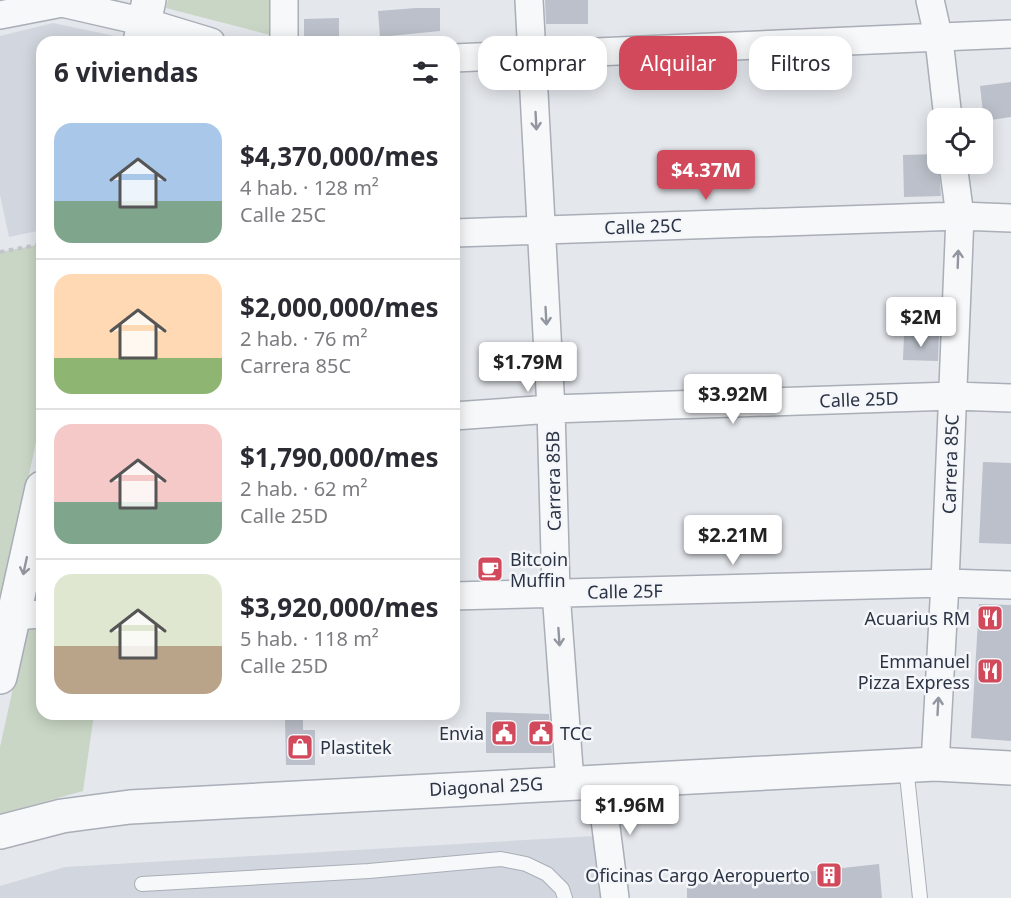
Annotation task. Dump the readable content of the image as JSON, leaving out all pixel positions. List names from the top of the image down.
{
  "streets": {
    "street": [
      "Calle 25C",
      "Calle 25D",
      "Carrera 85C",
      "Carrera 85B",
      "Calle 25F",
      "Diagonal 25G"
    ]
  },
  "crossings": [
    ["Calle 25C", "Carrera 85C"],
    ["Calle 25C", "Carrera 85B"],
    ["Calle 25D", "Carrera 85C"],
    ["Calle 25D", "Carrera 85B"],
    ["Carrera 85C", "Calle 25F"],
    ["Carrera 85C", "Diagonal 25G"],
    ["Carrera 85B", "Calle 25F"],
    ["Carrera 85B", "Diagonal 25G"]
  ],
  "one_way": ["Carrera 85C", "Carrera 85B"],
  "places": {
    "cafe": ["Bitcoin Muffin"],
    "restaurant": ["Acuarius RM", "Emmanuel Pizza Express"],
    "public building": ["Envia", "TCC"],
    "shop": ["Plastitek"],
    "building": ["Oficinas Cargo Aeropuerto"]
  },
  "page": {
    "chip": ["Comprar", "Alquilar", "Filtros"],
    "heading": "6 viviendas",
    "list": [
      {
        "name": "$4,370,000/mes",
        "note": "4 hab. · 128 m² · Calle 25C"
      },
      {
        "name": "$2,000,000/mes",
        "note": "2 hab. · 76 m² · Carrera 85C"
      },
      {
        "name": "$1,790,000/mes",
        "note": "2 hab. · 62 m² · Calle 25D"
      },
      {
        "name": "$3,920,000/mes",
        "note": "5 hab. · 118 m² · Calle 25D"
      }
    ],
    "price": [
      "$4.37M",
      "$2M",
      "$1.79M",
      "$3.92M",
      "$2.21M",
      "$1.96M"
    ]
  }
}
